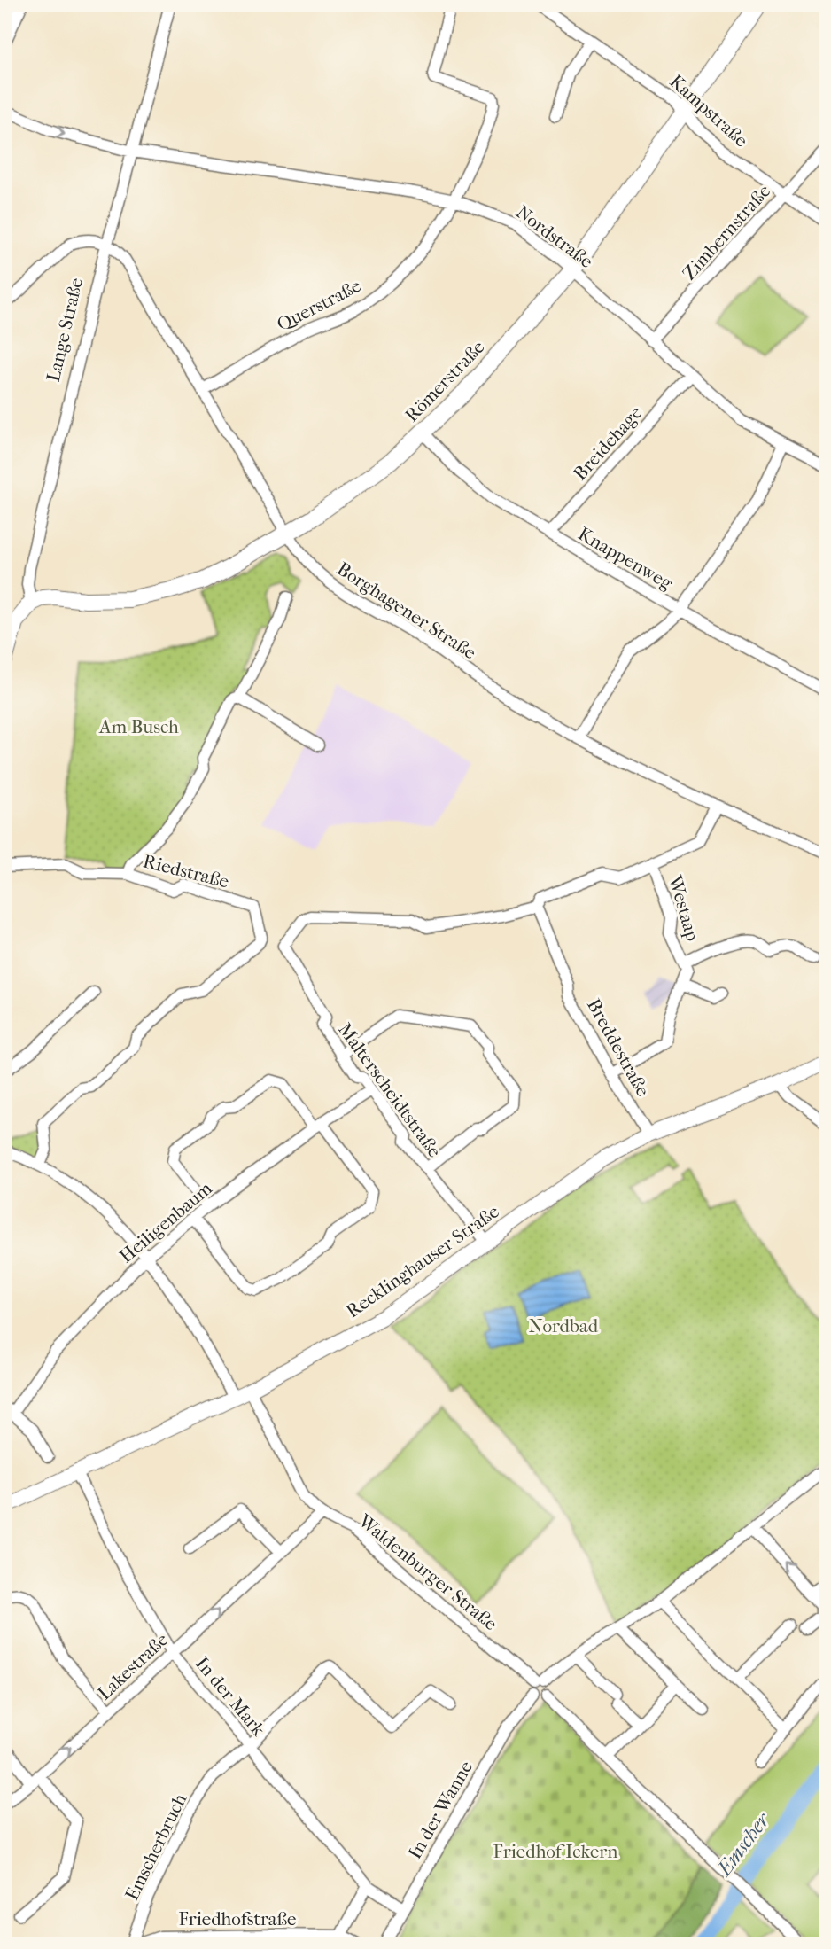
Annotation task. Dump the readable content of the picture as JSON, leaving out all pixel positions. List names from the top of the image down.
{
  "streets": {
    "main road": ["Römerstraße"],
    "street": [
      "Kampstraße",
      "Zimbernstraße",
      "Nordstraße",
      "Querstraße",
      "Lange Straße",
      "Breidehage",
      "Knappenweg",
      "Borghagener Straße",
      "Riedstraße",
      "Westaap",
      "Breddestraße",
      "Malterscheidtstraße",
      "Heiligenbaum",
      "Recklinghauser Straße",
      "Waldenburger Straße",
      "Lakestraße",
      "In der Mark",
      "In der Wanne",
      "Emscherbruch",
      "Friedhofstraße"
    ]
  },
  "crossings": [
    ["Kampstraße", "Zimbernstraße"],
    ["Kampstraße", "Römerstraße"],
    ["Zimbernstraße", "Nordstraße"],
    ["Nordstraße", "Querstraße"],
    ["Nordstraße", "Lange Straße"],
    ["Nordstraße", "Römerstraße"],
    ["Nordstraße", "Breidehage"],
    ["Querstraße", "Borghagener Straße"],
    ["Lange Straße", "Römerstraße"],
    ["Lange Straße", "Borghagener Straße"],
    ["Römerstraße", "Knappenweg"],
    ["Römerstraße", "Borghagener Straße"],
    ["Breidehage", "Knappenweg"],
    ["Westaap", "Breddestraße"],
    ["Breddestraße", "Malterscheidtstraße"],
    ["Breddestraße", "Recklinghauser Straße"],
    ["Malterscheidtstraße", "Heiligenbaum"],
    ["Malterscheidtstraße", "Recklinghauser Straße"],
    ["Recklinghauser Straße", "Waldenburger Straße"],
    ["Recklinghauser Straße", "In der Mark"],
    ["Waldenburger Straße", "Lakestraße"],
    ["Waldenburger Straße", "In der Wanne"],
    ["Lakestraße", "In der Mark"],
    ["In der Mark", "In der Wanne"],
    ["In der Mark", "Emscherbruch"]
  ],
  "one_way": ["Lakestraße"],
  "water": ["Emscher"],
  "parks": ["Am Busch", "Nordbad", "Friedhof Ickern"]
}
